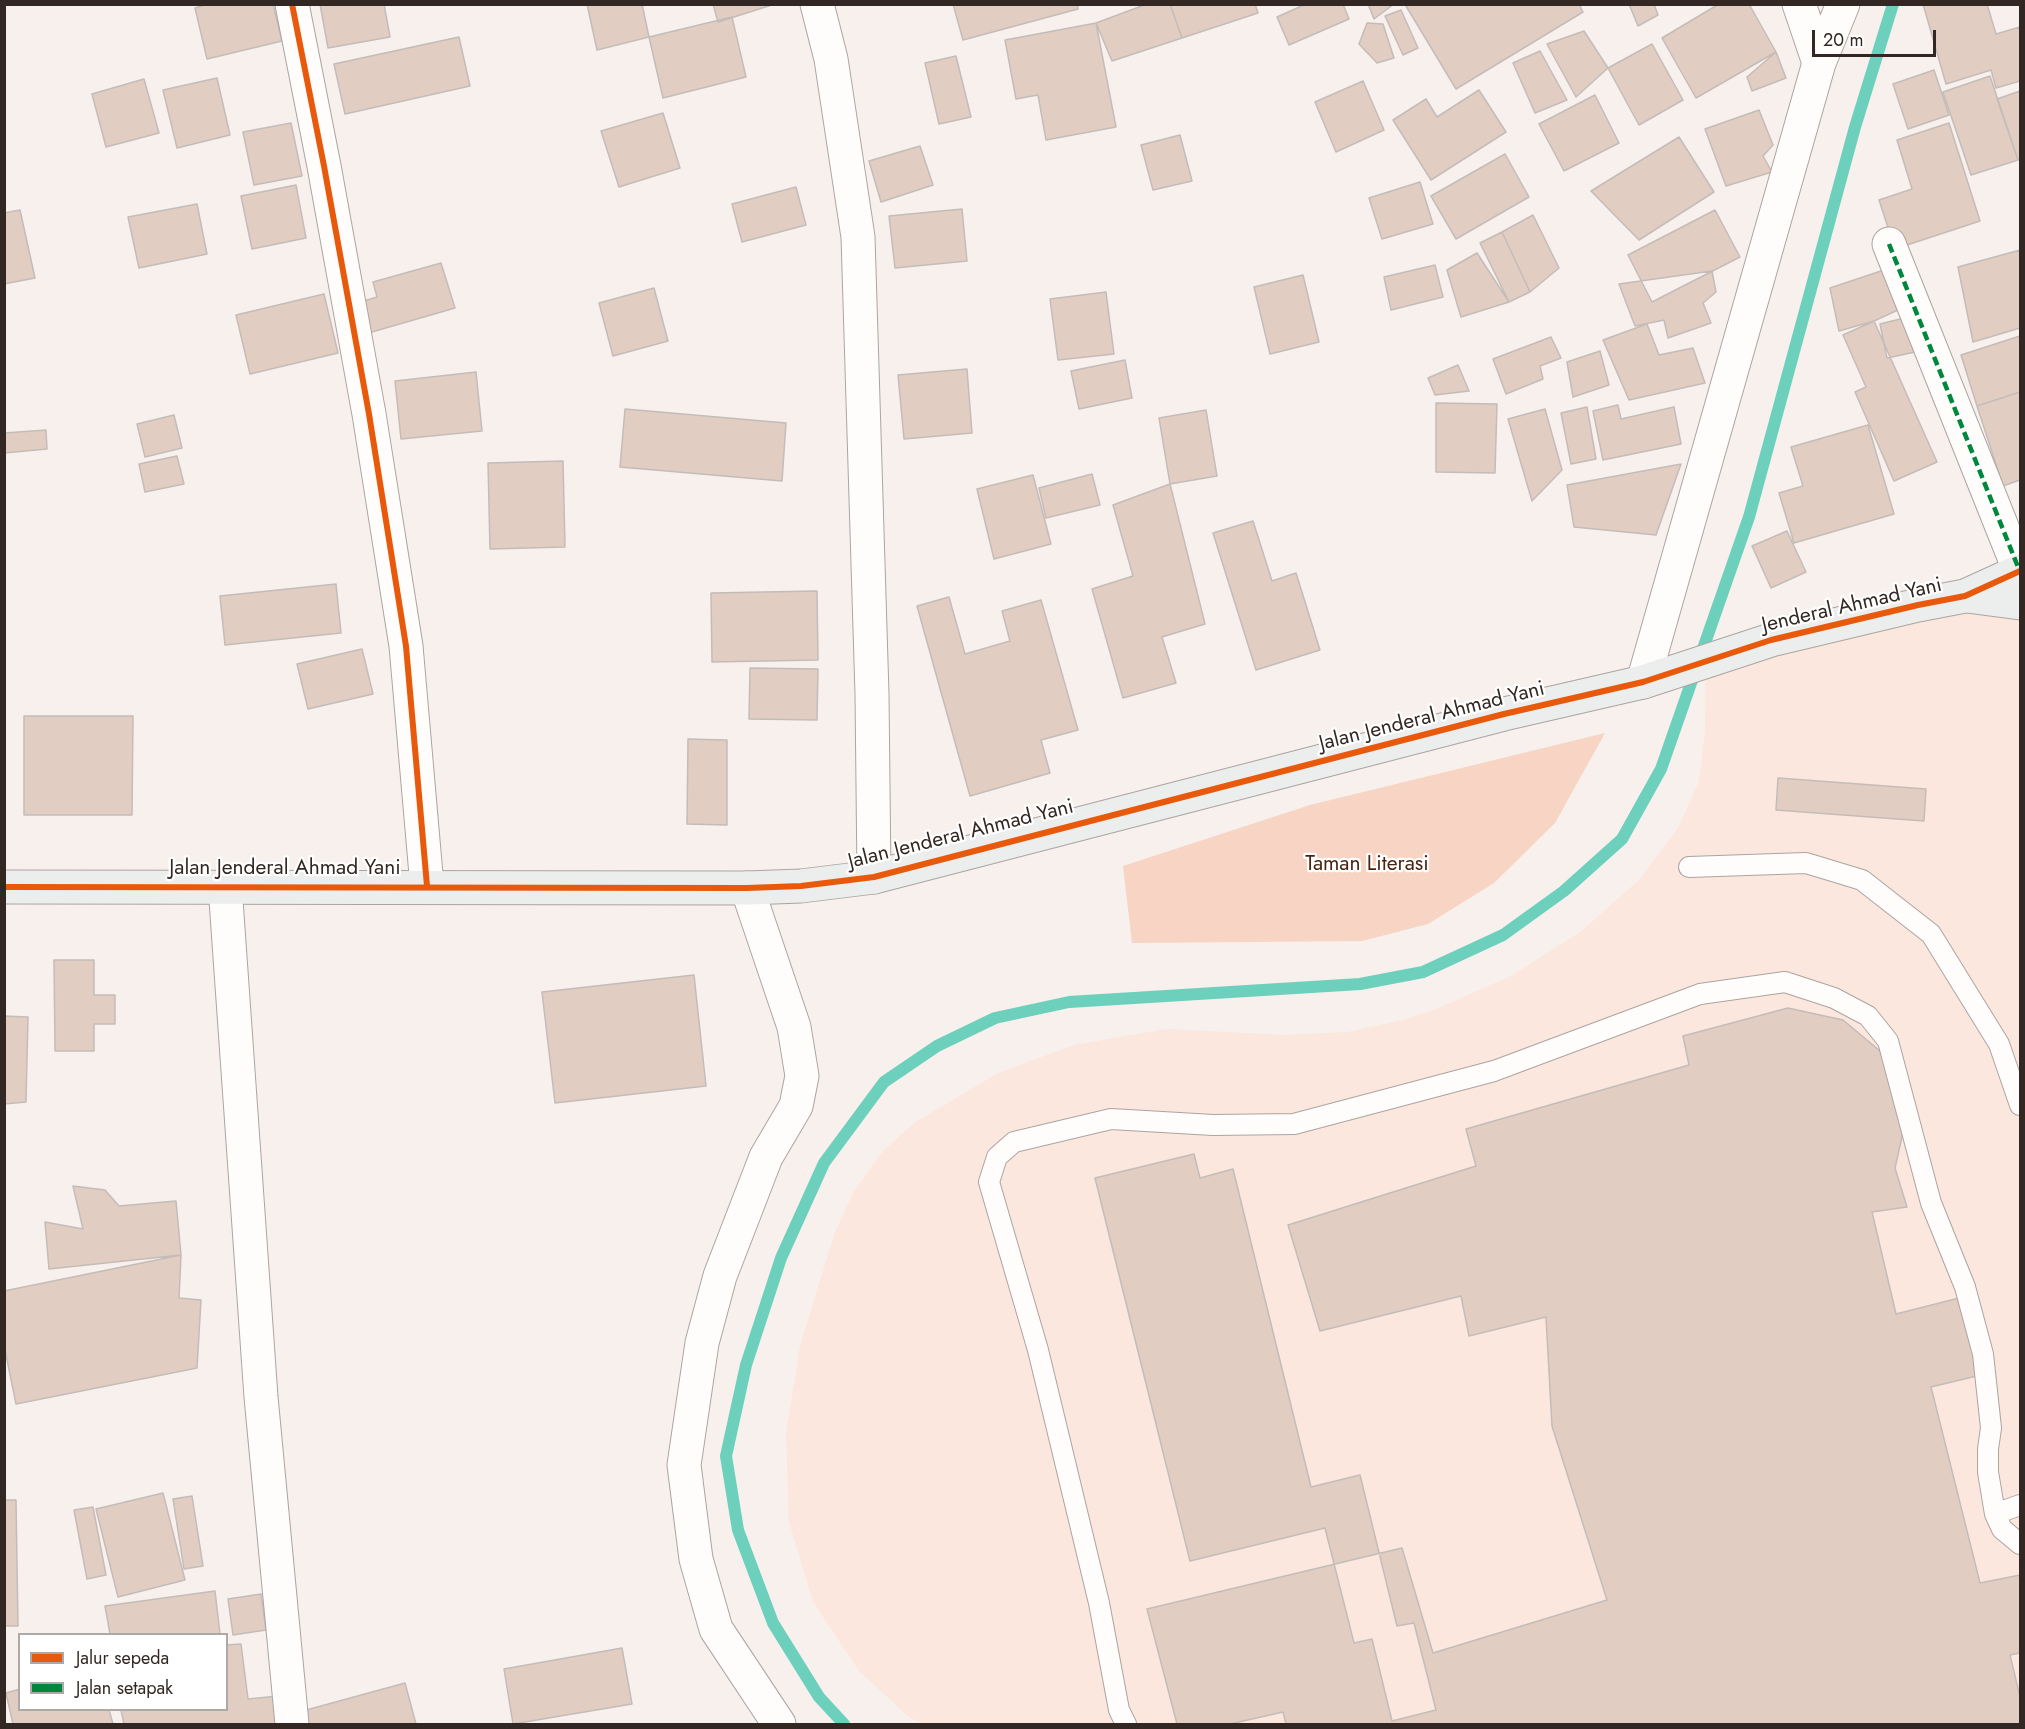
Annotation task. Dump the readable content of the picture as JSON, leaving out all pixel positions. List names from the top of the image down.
{
  "streets": {
    "main road": ["Jenderal Ahmad Yani", "Jalan Jenderal Ahmad Yani"]
  },
  "crossings": [
    ["Jenderal Ahmad Yani", "Jalan Jenderal Ahmad Yani"]
  ],
  "parks": ["Taman Literasi"],
  "legend": ["Jalur sepeda", "Jalan setapak"],
  "scale_bar": "20 m"
}
